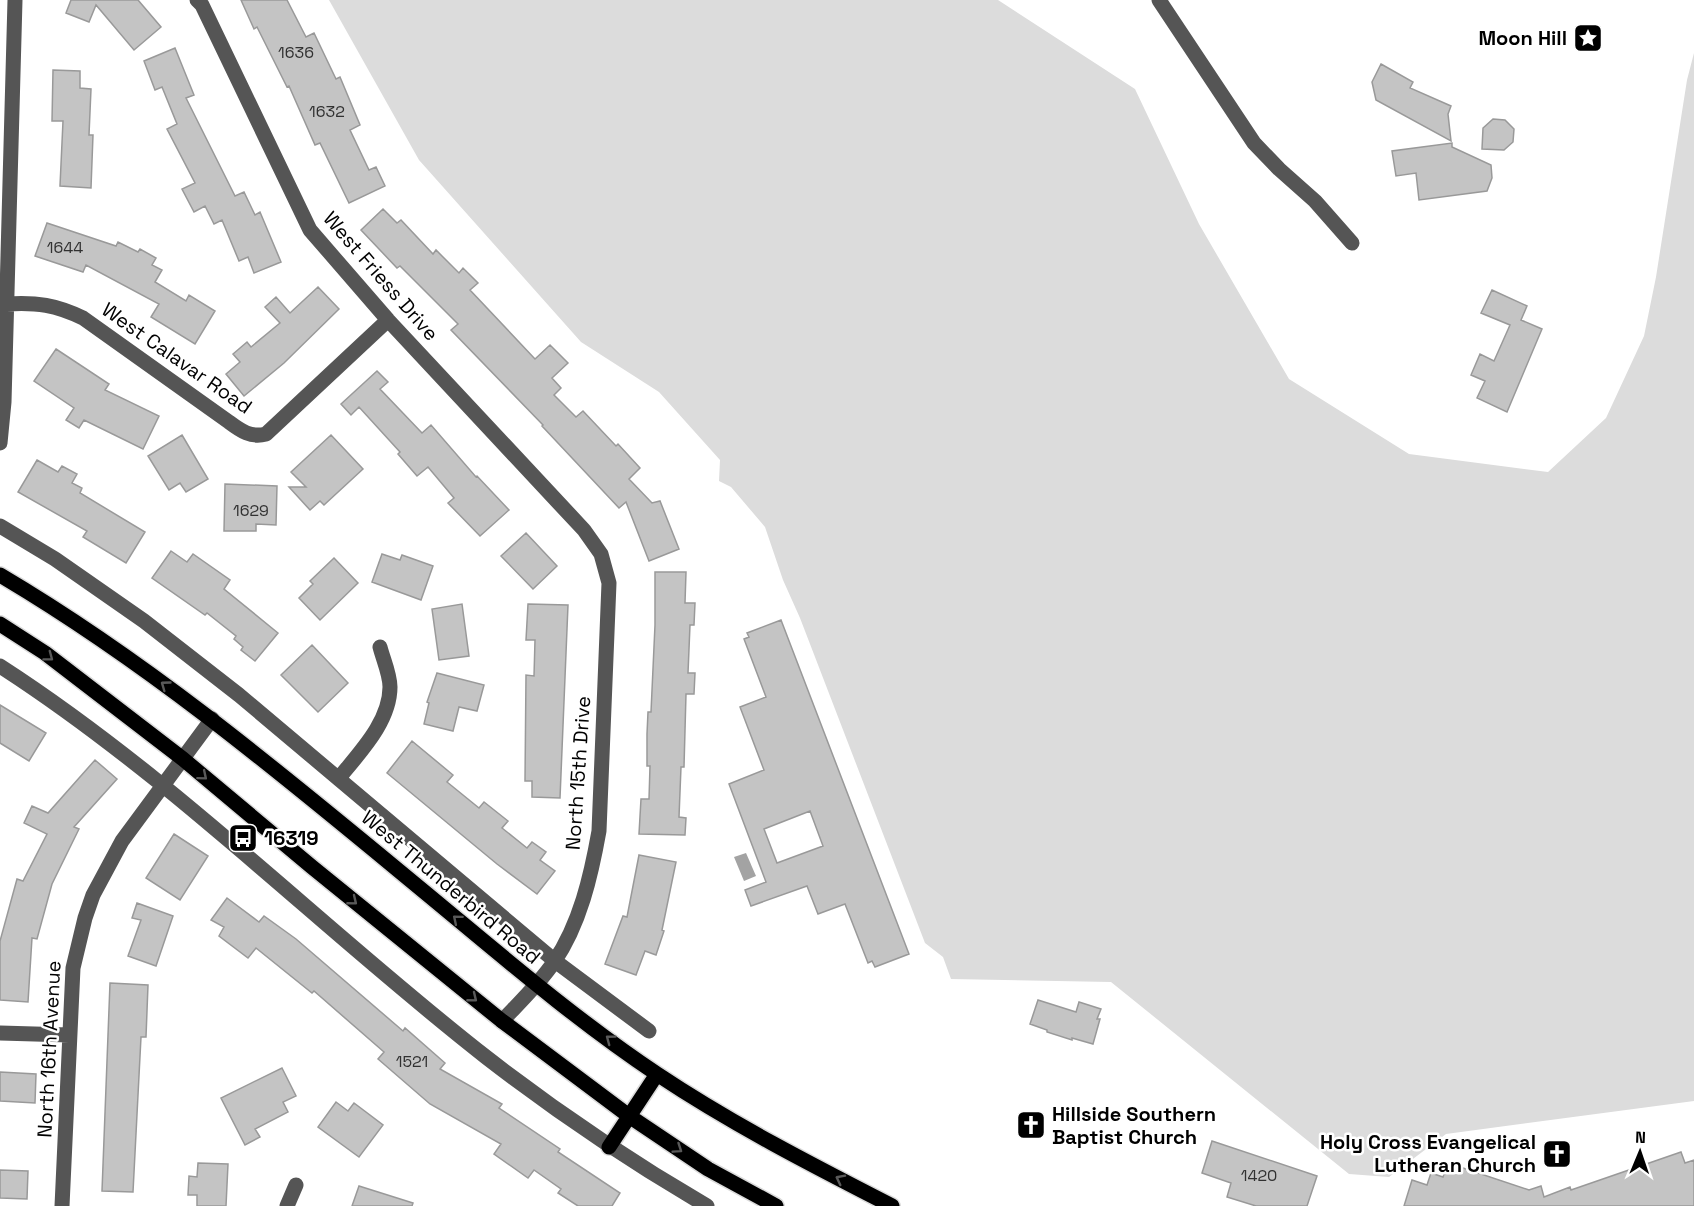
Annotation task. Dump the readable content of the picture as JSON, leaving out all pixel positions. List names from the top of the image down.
{
  "streets": {
    "main road": ["West Thunderbird Road"],
    "street": [
      "West Friess Drive",
      "West Calavar Road",
      "North 15th Drive",
      "North 16th Avenue"
    ]
  },
  "crossings": [
    ["West Friess Drive", "West Calavar Road"],
    ["West Friess Drive", "North 15th Drive"],
    ["North 15th Drive", "West Thunderbird Road"],
    ["West Thunderbird Road", "North 16th Avenue"]
  ],
  "places": {
    "place": ["Moon Hill"],
    "bus stop": ["16319"],
    "church": ["Hillside Southern Baptist Church", "Holy Cross Evangelical Lutheran Church"]
  },
  "house_numbers": [
    "1636",
    "1632",
    "1644",
    "1629",
    "1521",
    "1420"
  ],
  "north": "top"
}
